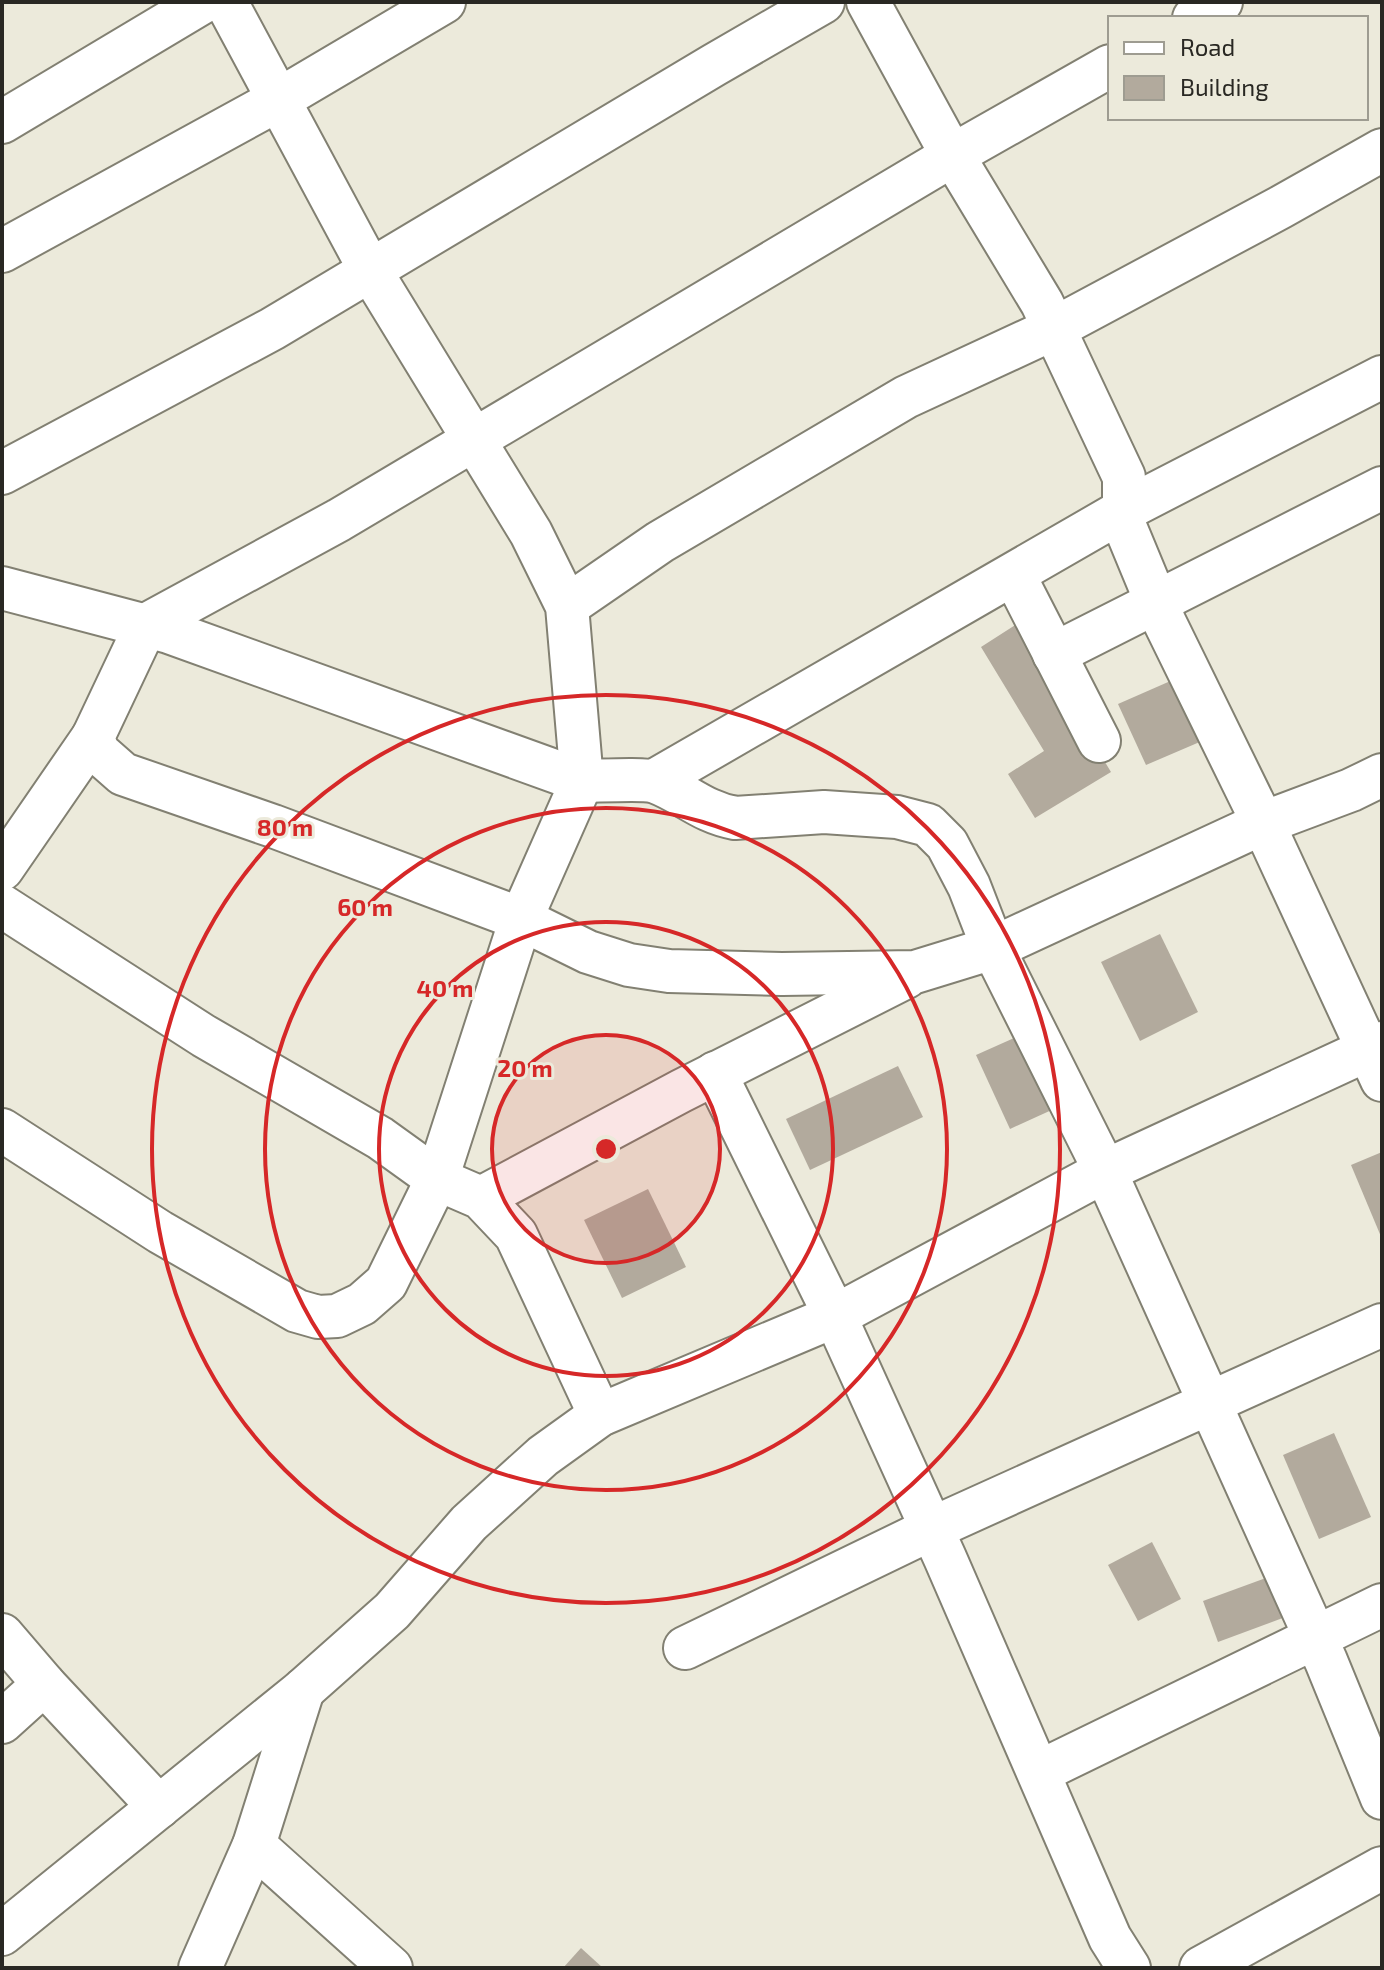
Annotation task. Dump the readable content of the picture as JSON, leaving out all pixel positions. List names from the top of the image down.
{
  "legend": ["Road", "Building"],
  "rings": [
    "80 m",
    "60 m",
    "40 m",
    "20 m"
  ]
}
